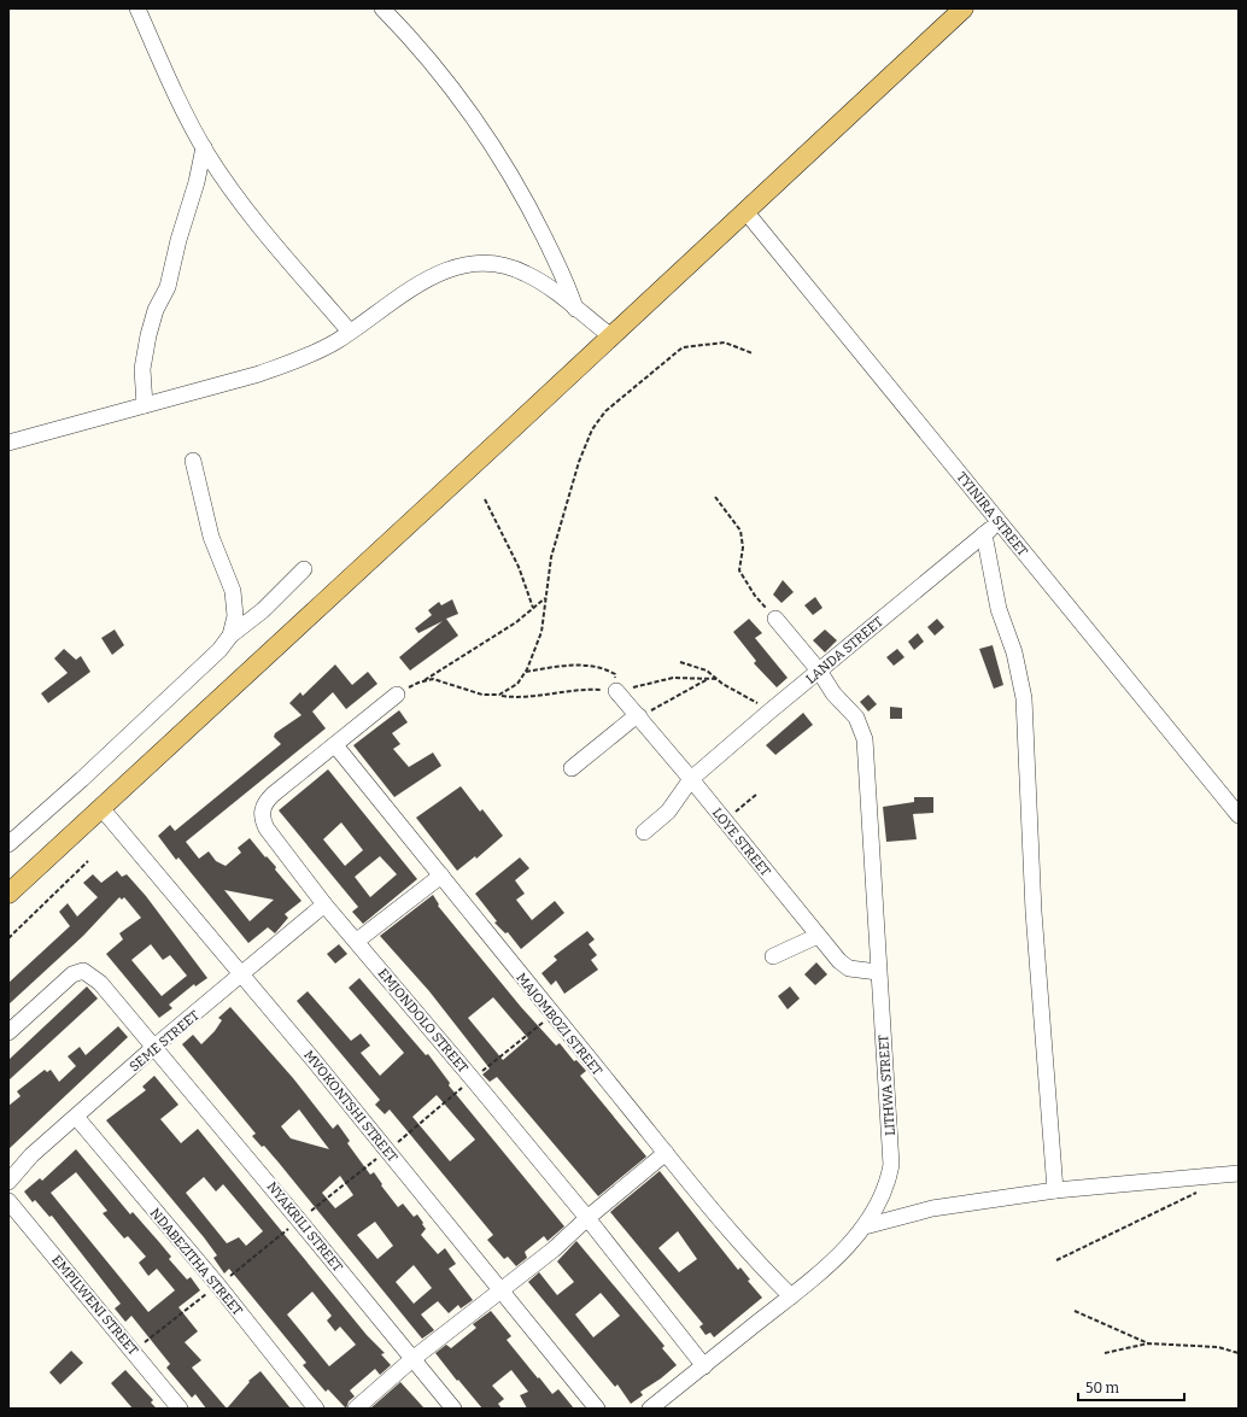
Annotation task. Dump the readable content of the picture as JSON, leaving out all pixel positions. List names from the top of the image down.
{
  "streets": {
    "street": [
      "TYINIRA STREET",
      "LANDA STREET",
      "LOYE STREET",
      "EMJONDOLO STREET",
      "MAJOMBOZI STREET",
      "SEME STREET",
      "LITHWA STREET",
      "MVOKONTSHI STREET",
      "NYAKRILI STREET",
      "NDABEZITHA STREET",
      "EMPILWENI STREET"
    ]
  },
  "crossings": [
    ["TYINIRA STREET", "LANDA STREET"],
    ["LANDA STREET", "LOYE STREET"],
    ["LANDA STREET", "LITHWA STREET"],
    ["LOYE STREET", "LITHWA STREET"],
    ["EMJONDOLO STREET", "MAJOMBOZI STREET"],
    ["EMJONDOLO STREET", "SEME STREET"],
    ["EMJONDOLO STREET", "LITHWA STREET"],
    ["MAJOMBOZI STREET", "LITHWA STREET"],
    ["SEME STREET", "MVOKONTSHI STREET"],
    ["SEME STREET", "NYAKRILI STREET"],
    ["SEME STREET", "NDABEZITHA STREET"]
  ],
  "scale_bar": "50 m"
}
